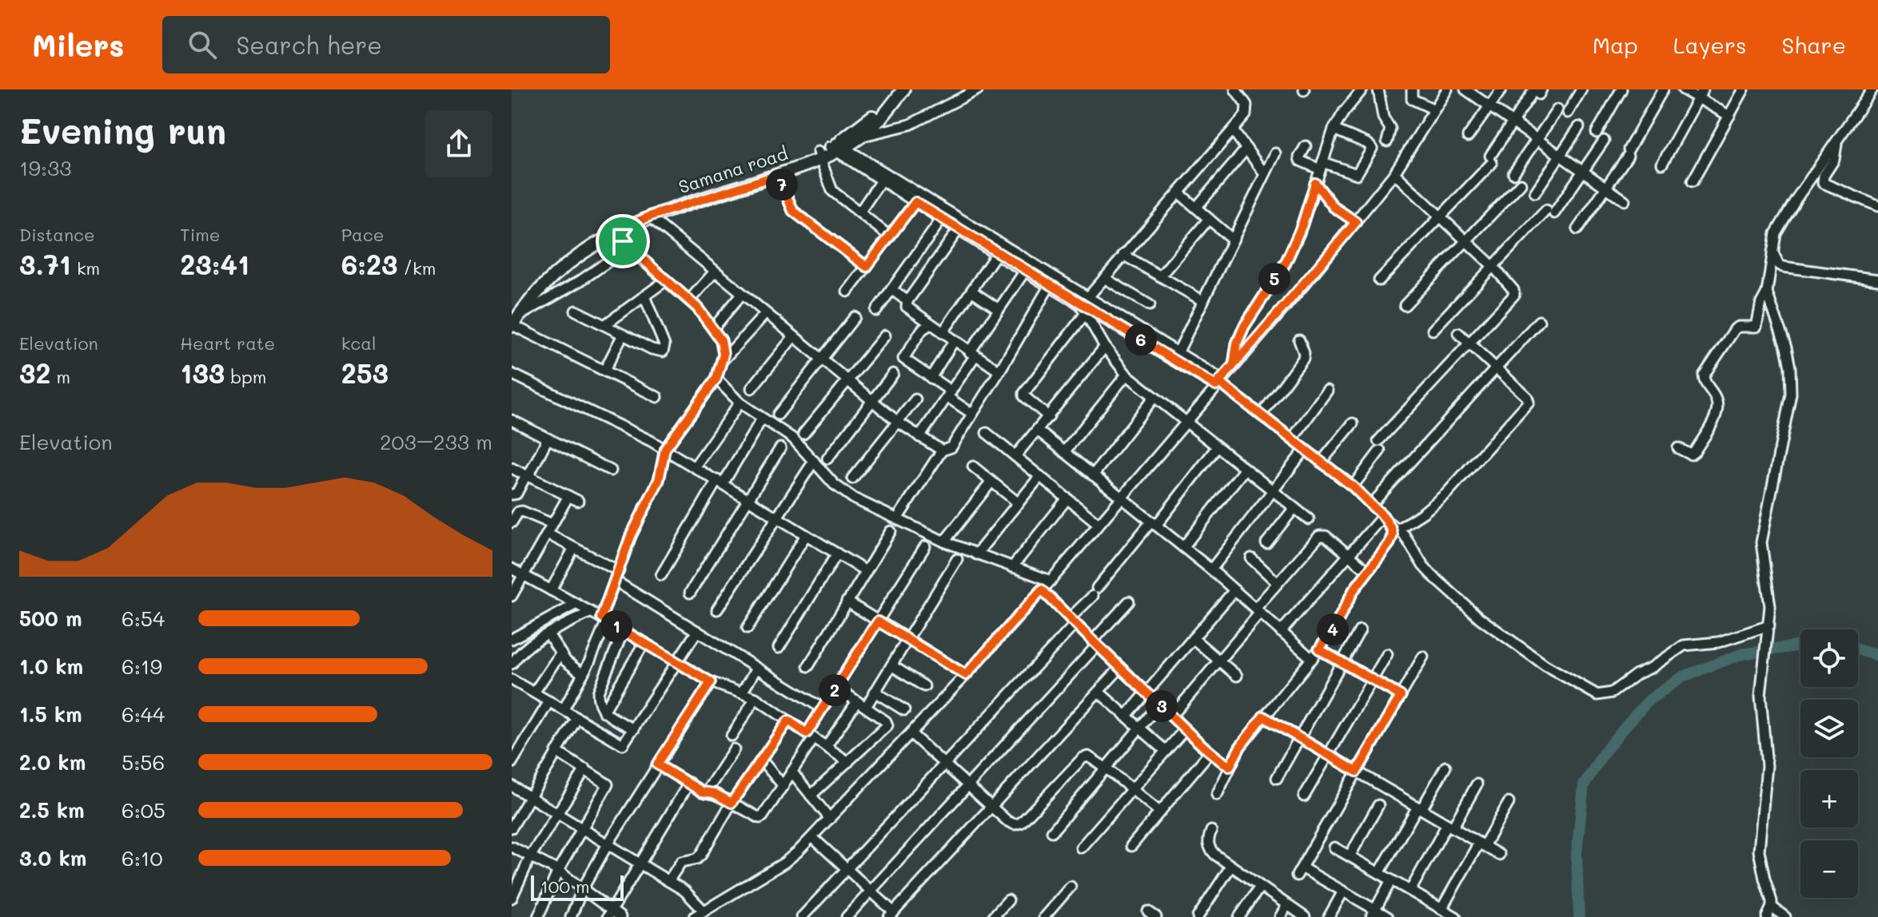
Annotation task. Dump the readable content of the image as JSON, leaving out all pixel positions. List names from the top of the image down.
{
  "streets": {
    "main road": ["Samana road"]
  },
  "scale_bar": "100 m",
  "page": {
    "header": "Milers",
    "search": "Search here",
    "nav": ["Map", "Layers", "Share"],
    "heading": ["Evening run", "19:33"],
    "pins": [
      "7",
      "5",
      "6",
      "1",
      "4",
      "2",
      "3"
    ],
    "stats": [
      ["Distance", "3.71 km"],
      ["Time", "23:41"],
      ["Pace", "6:23 /km"],
      ["Elevation", "32 m"],
      ["Heart rate", "133 bpm"],
      ["kcal", "253"]
    ],
    "chart": ["Elevation", "203–233 m"],
    "list": [
      {
        "name": "500 m",
        "note": "6:54"
      },
      {
        "name": "1.0 km",
        "note": "6:19"
      },
      {
        "name": "1.5 km",
        "note": "6:44"
      },
      {
        "name": "2.0 km",
        "note": "5:56"
      },
      {
        "name": "2.5 km",
        "note": "6:05"
      },
      {
        "name": "3.0 km",
        "note": "6:10"
      }
    ],
    "map_buttons": ["+", "−"],
    "scale": "100 m"
  }
}
